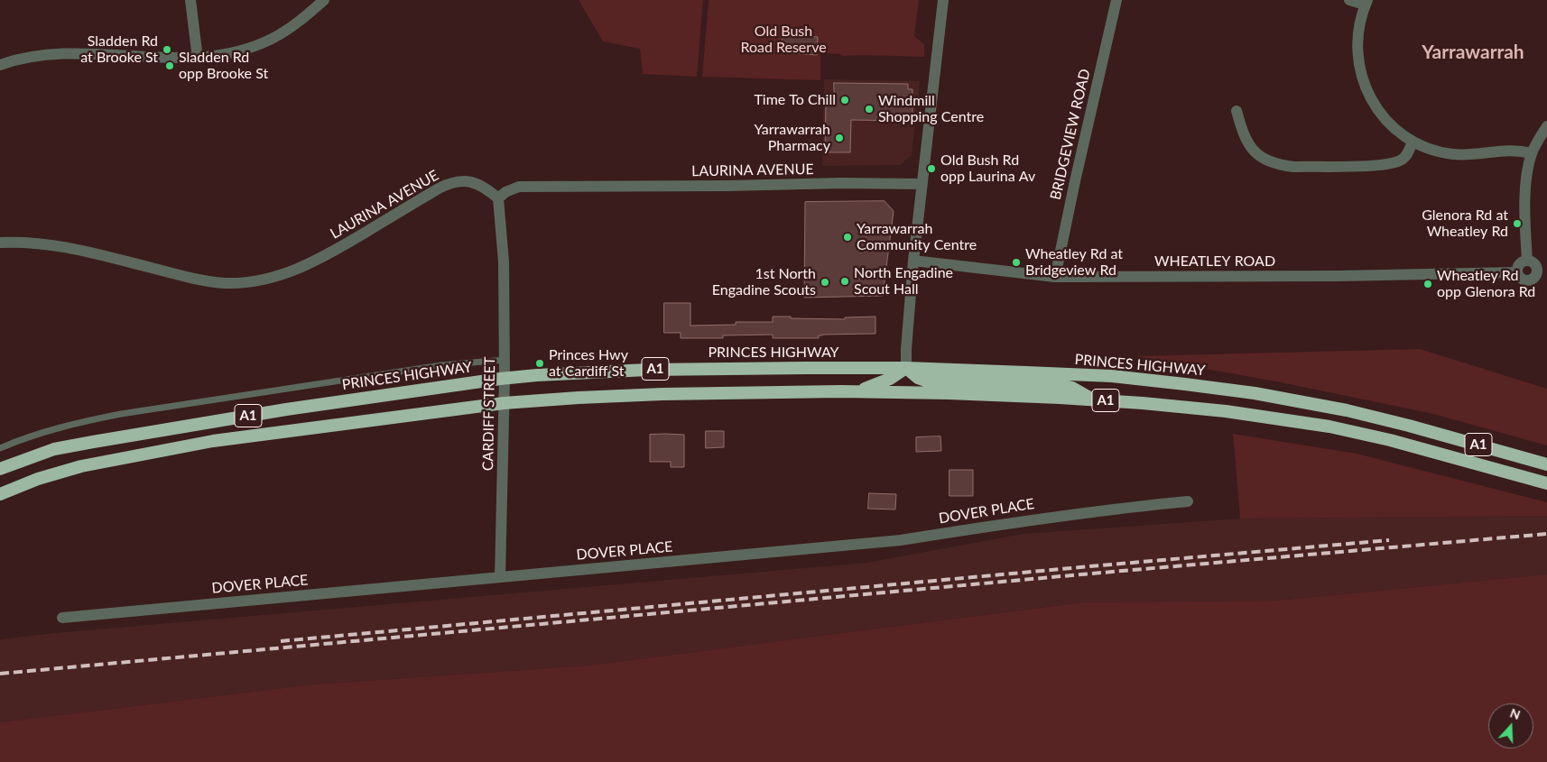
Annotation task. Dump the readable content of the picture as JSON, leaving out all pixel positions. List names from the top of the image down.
{
  "streets": {
    "highway": ["PRINCES HIGHWAY", "A1"],
    "street": [
      "BRIDGEVIEW ROAD",
      "LAURINA AVENUE",
      "WHEATLEY ROAD",
      "CARDIFF STREET",
      "DOVER PLACE"
    ]
  },
  "crossings": [
    ["BRIDGEVIEW ROAD", "WHEATLEY ROAD"],
    ["LAURINA AVENUE", "CARDIFF STREET"],
    ["PRINCES HIGHWAY", "CARDIFF STREET"],
    ["A1", "CARDIFF STREET"],
    ["CARDIFF STREET", "DOVER PLACE"]
  ],
  "districts": ["Yarrawarrah"],
  "parks": ["Old Bush Road Reserve"],
  "places": [
    "Sladden Rd at Brooke St",
    "Sladden Rd opp Brooke St",
    "Time To Chill",
    "Windmill Shopping Centre",
    "Yarrawarrah Pharmacy",
    "Old Bush Rd opp Laurina Av",
    "Glenora Rd at Wheatley Rd",
    "Yarrawarrah Community Centre",
    "Wheatley Rd at Bridgeview Rd",
    "North Engadine Scout Hall",
    "1st North Engadine Scouts",
    "Wheatley Rd opp Glenora Rd",
    "Princes Hwy at Cardiff St"
  ],
  "north": "top"
}
